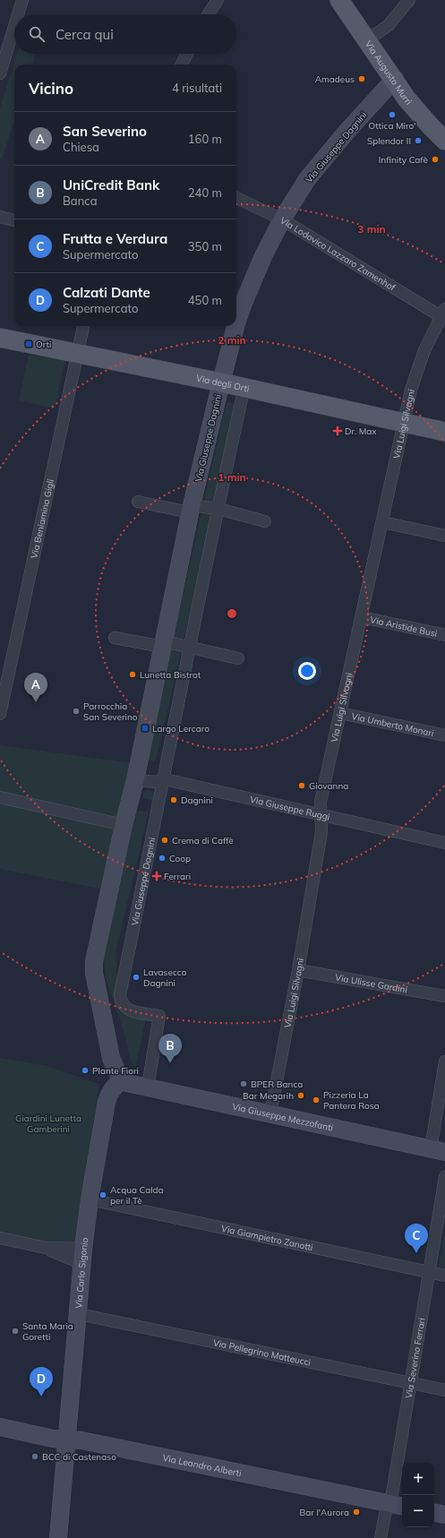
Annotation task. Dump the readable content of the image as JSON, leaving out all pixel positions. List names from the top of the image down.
{
  "streets": {
    "main road": ["Via Augusto Murri", "Via degli Orti"],
    "street": [
      "Via Giuseppe Dagnini",
      "Via Lodovico Lazzaro Zamenhof",
      "Via Luigi Silvagni",
      "Via Beniamino Gigli",
      "Via Aristide Busi",
      "Via Umberto Monari",
      "Via Giuseppe Ruggi",
      "Via Ulisse Gardini",
      "Via Giuseppe Mezzofanti",
      "Via Giampietro Zanotti",
      "Via Carlo Sigonio",
      "Via Pellegrino Matteucci",
      "Via Severino Ferrari",
      "Via Leandro Alberti"
    ]
  },
  "crossings": [
    ["Via Augusto Murri", "Via Giuseppe Dagnini"],
    ["Via Giuseppe Dagnini", "Via Lodovico Lazzaro Zamenhof"],
    ["Via Giuseppe Dagnini", "Via degli Orti"],
    ["Via Giuseppe Dagnini", "Via Giuseppe Ruggi"],
    ["Via Giuseppe Dagnini", "Via Giuseppe Mezzofanti"],
    ["Via Giuseppe Dagnini", "Via Carlo Sigonio"],
    ["Via Lodovico Lazzaro Zamenhof", "Via Luigi Silvagni"],
    ["Via degli Orti", "Via Luigi Silvagni"],
    ["Via degli Orti", "Via Beniamino Gigli"],
    ["Via Luigi Silvagni", "Via Aristide Busi"],
    ["Via Luigi Silvagni", "Via Umberto Monari"],
    ["Via Luigi Silvagni", "Via Giuseppe Ruggi"],
    ["Via Luigi Silvagni", "Via Ulisse Gardini"],
    ["Via Luigi Silvagni", "Via Giuseppe Mezzofanti"],
    ["Via Giuseppe Mezzofanti", "Via Carlo Sigonio"],
    ["Via Giampietro Zanotti", "Via Carlo Sigonio"],
    ["Via Giampietro Zanotti", "Via Severino Ferrari"],
    ["Via Carlo Sigonio", "Via Pellegrino Matteucci"],
    ["Via Carlo Sigonio", "Via Leandro Alberti"],
    ["Via Pellegrino Matteucci", "Via Severino Ferrari"],
    ["Via Severino Ferrari", "Via Leandro Alberti"]
  ],
  "parks": ["Giardini Lunetta Gamberini"],
  "places": {
    "other": [
      "Amadeus",
      "Ottica Miro'",
      "Splendor II",
      "Infinity Cafè",
      "Lunetta Bistrot",
      "Parrocchia San Severino",
      "Giovanna",
      "Dagnini",
      "Crema di Caffè",
      "Coop",
      "Lavasecco Dagnini",
      "Plante Fiori",
      "BPER Banca",
      "Bar Megarih",
      "Pizzeria La Pantera Rosa",
      "Acqua Calda per il Tè",
      "Santa Maria Goretti",
      "BCC di Castenaso",
      "Bar l'Aurora"
    ],
    "transit": ["Orti", "Largo Lercaro"],
    "health": ["Dr. Max", "Ferrari"]
  },
  "page": {
    "search": "Cerca qui",
    "heading": ["Vicino", "4 risultati"],
    "list": [
      {
        "mark": "A",
        "name": "San Severino",
        "note": "Chiesa",
        "value": "160 m"
      },
      {
        "mark": "B",
        "name": "UniCredit Bank",
        "note": "Banca",
        "value": "240 m"
      },
      {
        "mark": "C",
        "name": "Frutta e Verdura",
        "note": "Supermercato",
        "value": "350 m"
      },
      {
        "mark": "D",
        "name": "Calzati Dante",
        "note": "Supermercato",
        "value": "450 m"
      }
    ],
    "pins": [
      "A",
      "B",
      "C",
      "D"
    ],
    "map_buttons": ["+", "−"]
  },
  "rings": ["3 min", "2 min", "1 min"]
}
